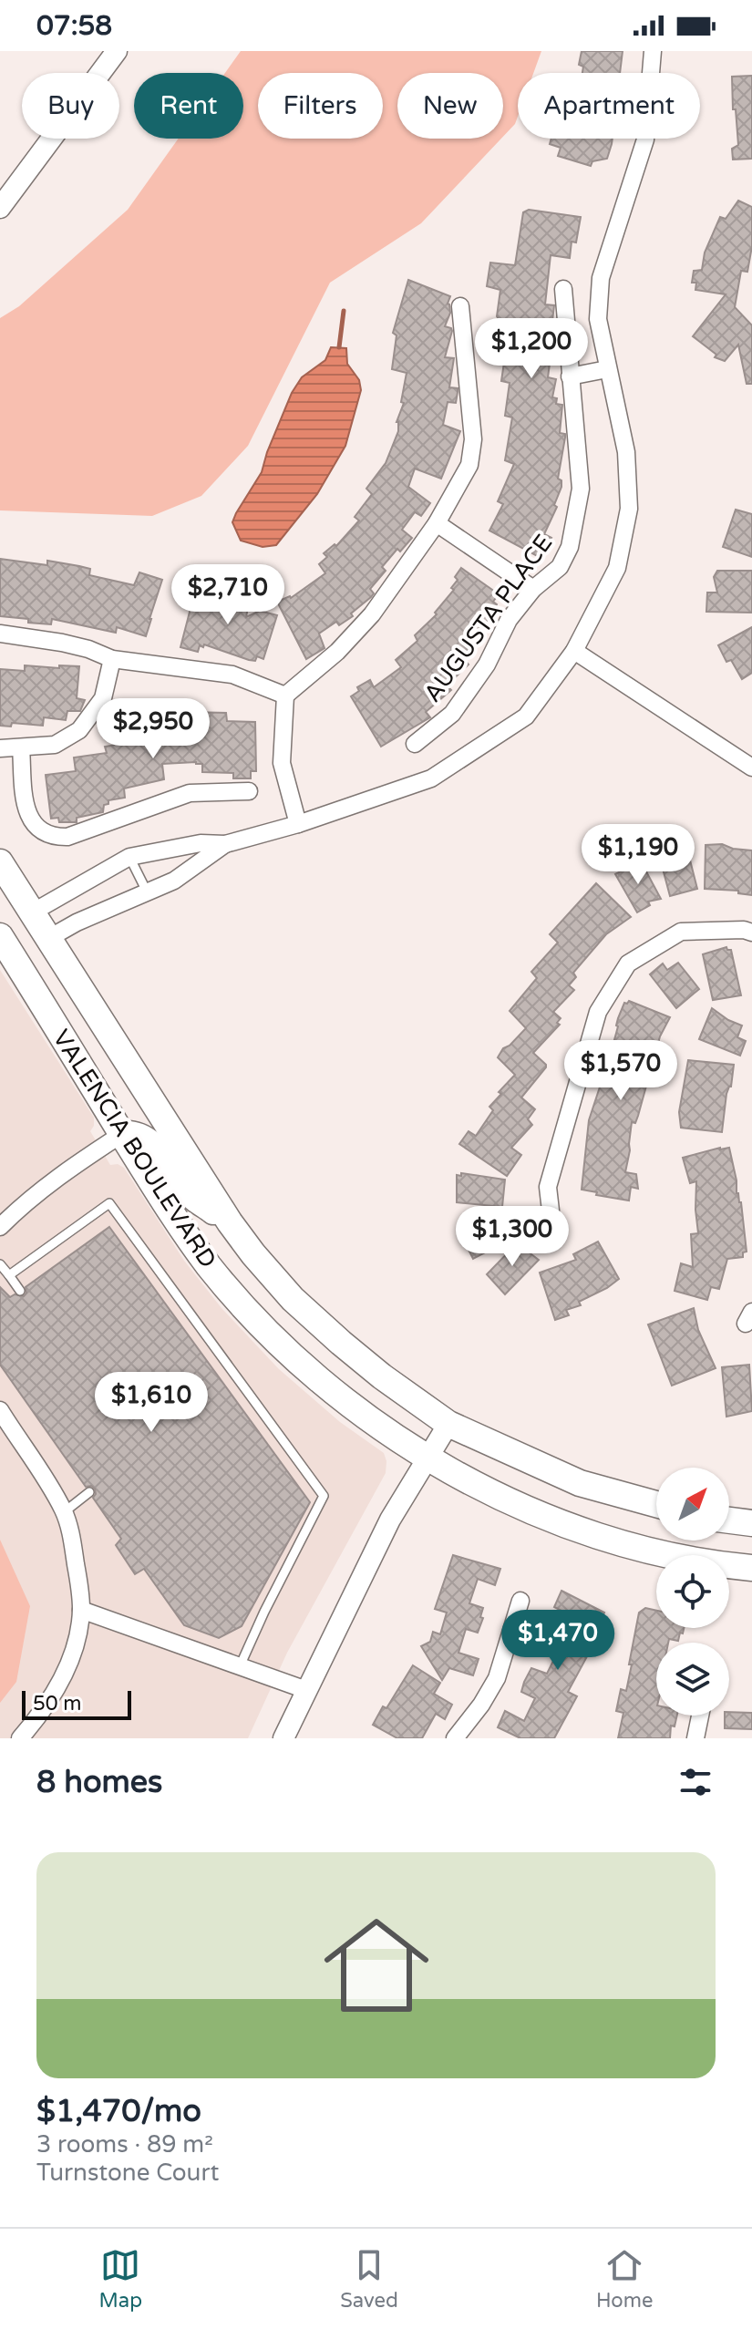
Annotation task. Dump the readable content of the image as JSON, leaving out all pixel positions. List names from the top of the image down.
{
  "streets": {
    "main road": ["VALENCIA BOULEVARD"],
    "street": ["AUGUSTA PLACE"]
  },
  "scale_bar": "50 m",
  "north": "top right",
  "page": {
    "status": "07:58",
    "chip": [
      "Buy",
      "Rent",
      "Filters",
      "New",
      "Apartment"
    ],
    "price": [
      "$1,200",
      "$2,710",
      "$2,950",
      "$1,190",
      "$1,570",
      "$1,300",
      "$1,610",
      "$1,470"
    ],
    "scale": "50 m",
    "heading": "8 homes",
    "list": [
      {
        "name": "$1,470/mo",
        "note": "3 rooms · 89 m² · Turnstone Court"
      }
    ],
    "tabs": ["Map", "Saved", "Home"]
  }
}
